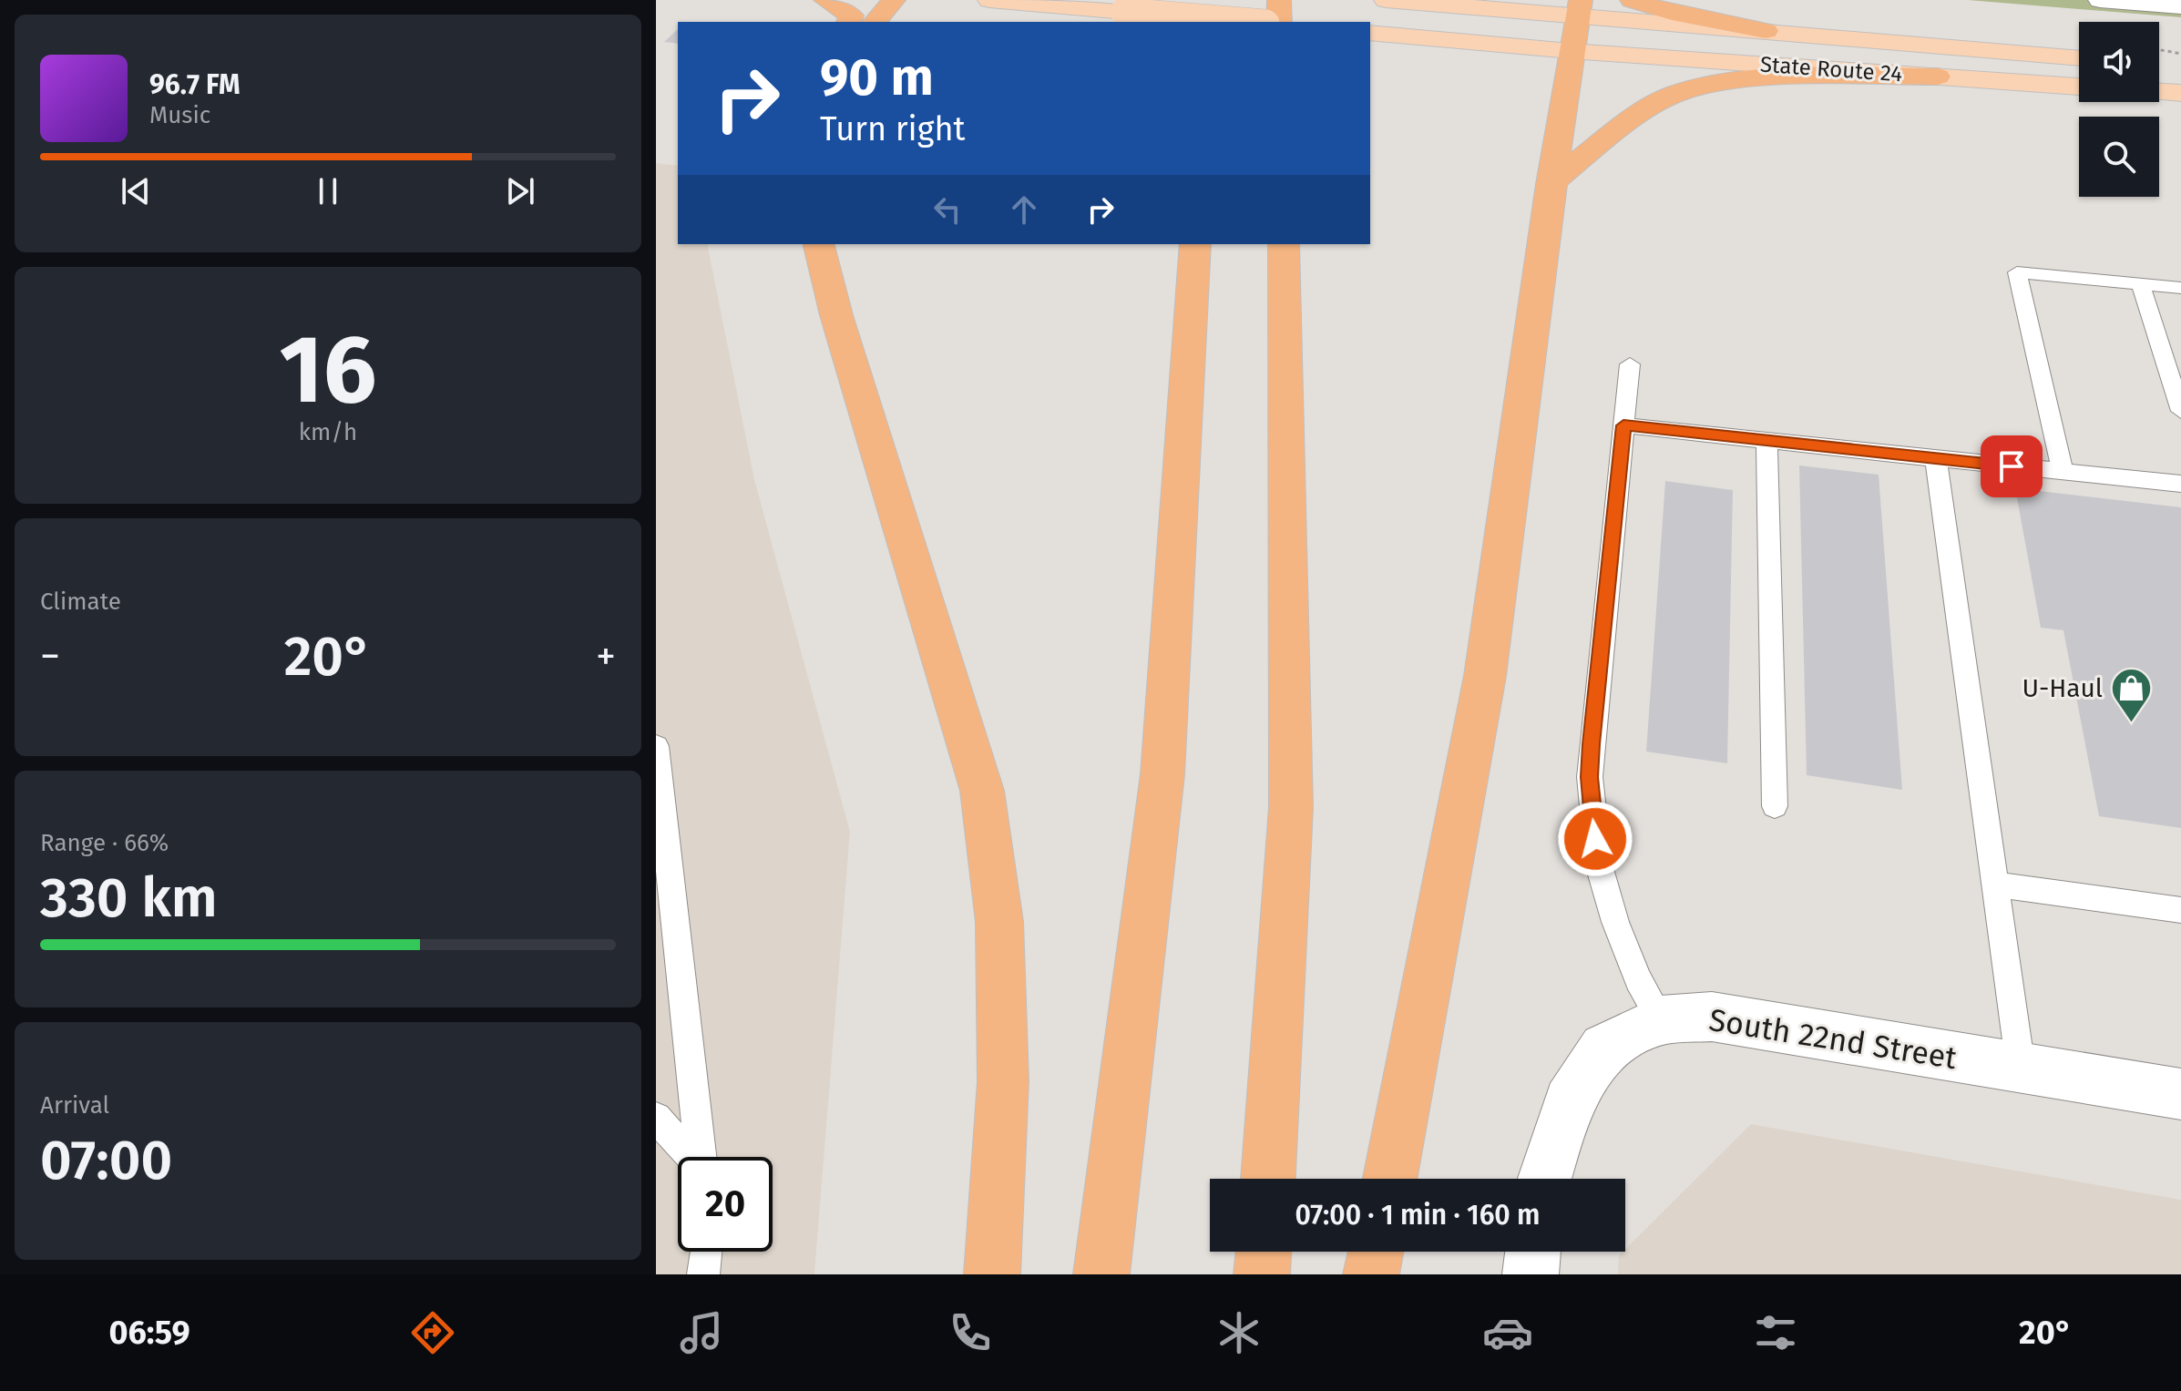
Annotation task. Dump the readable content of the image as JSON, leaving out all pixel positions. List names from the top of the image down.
{
  "streets": {
    "main road": ["State Route 24"],
    "street": ["South 22nd Street"]
  },
  "places": {
    "shop": ["U-Haul"]
  },
  "page": {
    "turn": ["90 m", "Turn right"],
    "song": ["96.7 FM", "Music"],
    "tile": [
      ["16", "km/h"],
      "Climate",
      ["Range · 66%", "330 km"],
      ["Arrival", "07:00"]
    ],
    "heat": ["−", "20°", "+"],
    "limit": "20",
    "trip": "07:00 · 1 min · 160 m",
    "tabs": ["06:59", "20°"]
  }
}
